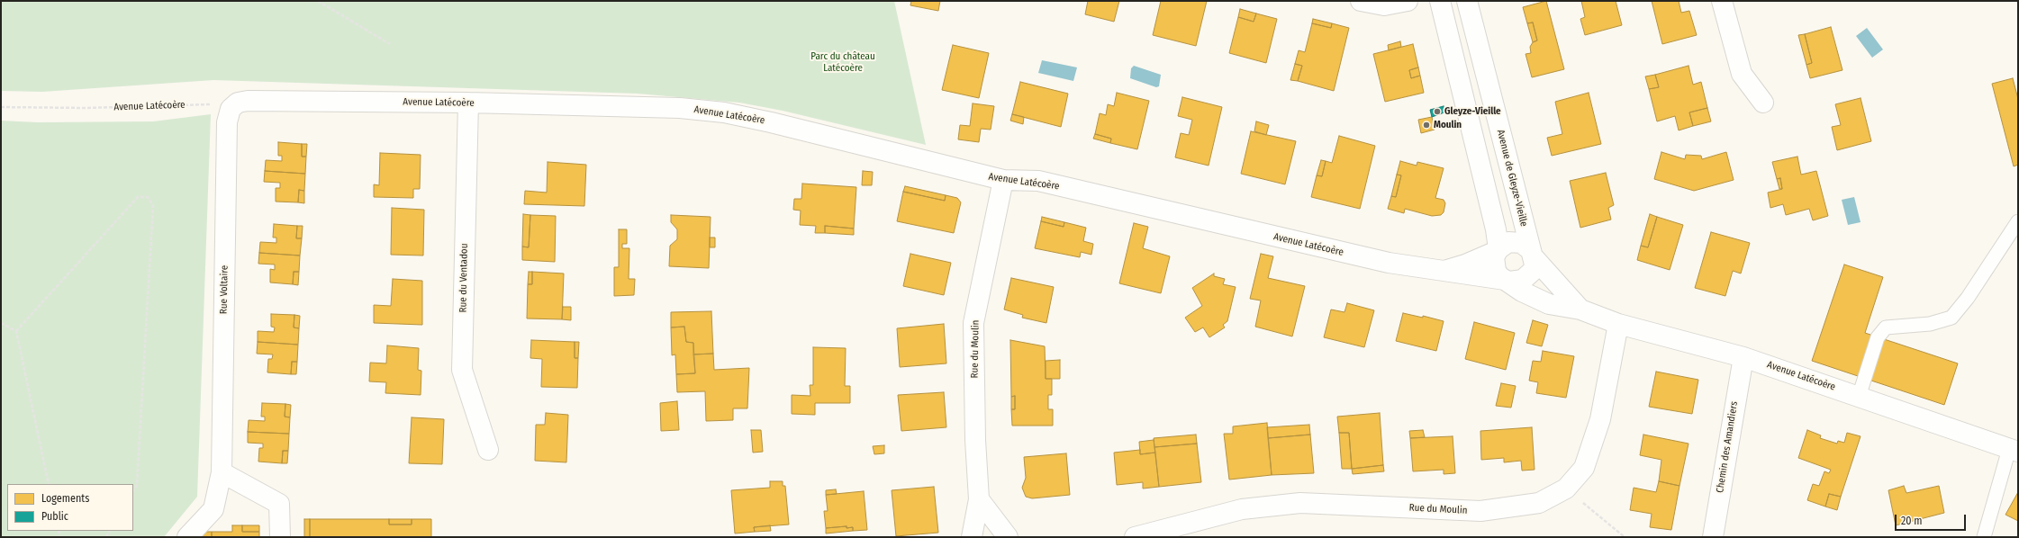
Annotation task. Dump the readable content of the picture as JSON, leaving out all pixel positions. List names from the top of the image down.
{
  "streets": {
    "street": [
      "Avenue Latécoère",
      "Avenue de Gleyze-Vieille",
      "Rue du Ventadou",
      "Rue Voltaire",
      "Rue du Moulin",
      "Chemin des Amandiers"
    ]
  },
  "crossings": [
    ["Avenue Latécoère", "Avenue de Gleyze-Vieille"],
    ["Avenue Latécoère", "Rue du Ventadou"],
    ["Avenue Latécoère", "Rue Voltaire"],
    ["Avenue Latécoère", "Rue du Moulin"],
    ["Avenue Latécoère", "Chemin des Amandiers"]
  ],
  "parks": ["Parc du château Latécoère"],
  "places": ["Gleyze-Vieille", "Moulin"],
  "legend": ["Logements", "Public"],
  "scale_bar": "20 m"
}
